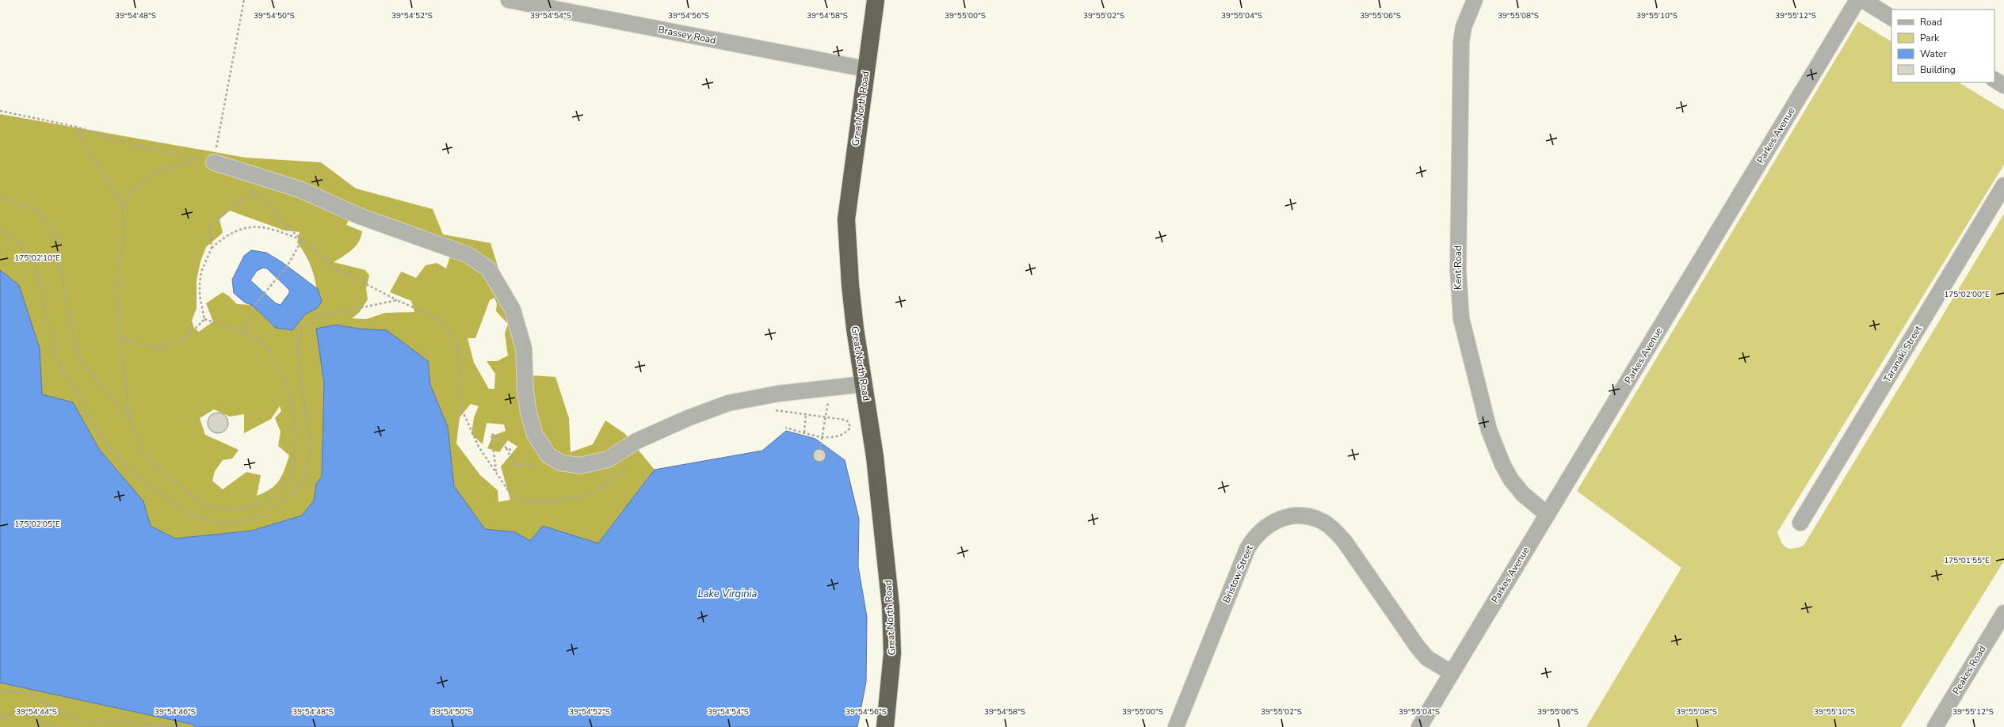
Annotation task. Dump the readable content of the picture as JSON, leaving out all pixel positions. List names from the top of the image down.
{
  "streets": {
    "highway": ["Great North Road"],
    "street": [
      "Brassey Road",
      "Parkes Avenue",
      "Kent Road",
      "Taranaki Street",
      "Bristow Street",
      "Peakes Road"
    ]
  },
  "crossings": [
    ["Brassey Road", "Great North Road"],
    ["Parkes Avenue", "Kent Road"],
    ["Parkes Avenue", "Bristow Street"]
  ],
  "water": ["Lake Virginia"],
  "legend": [
    "Road",
    "Park",
    "Water",
    "Building"
  ],
  "coordinates": [
    "39°54'48\"S",
    "39°54'50\"S",
    "39°54'52\"S",
    "39°54'54\"S",
    "39°54'56\"S",
    "39°54'58\"S",
    "39°55'00\"S",
    "39°55'02\"S",
    "39°55'04\"S",
    "39°55'06\"S",
    "39°55'08\"S",
    "39°55'10\"S",
    "39°55'12\"S",
    "175°02'10\"E",
    "175°02'00\"E",
    "175°02'05\"E",
    "175°01'55\"E",
    "39°54'44\"S",
    "39°54'46\"S"
  ]
}
